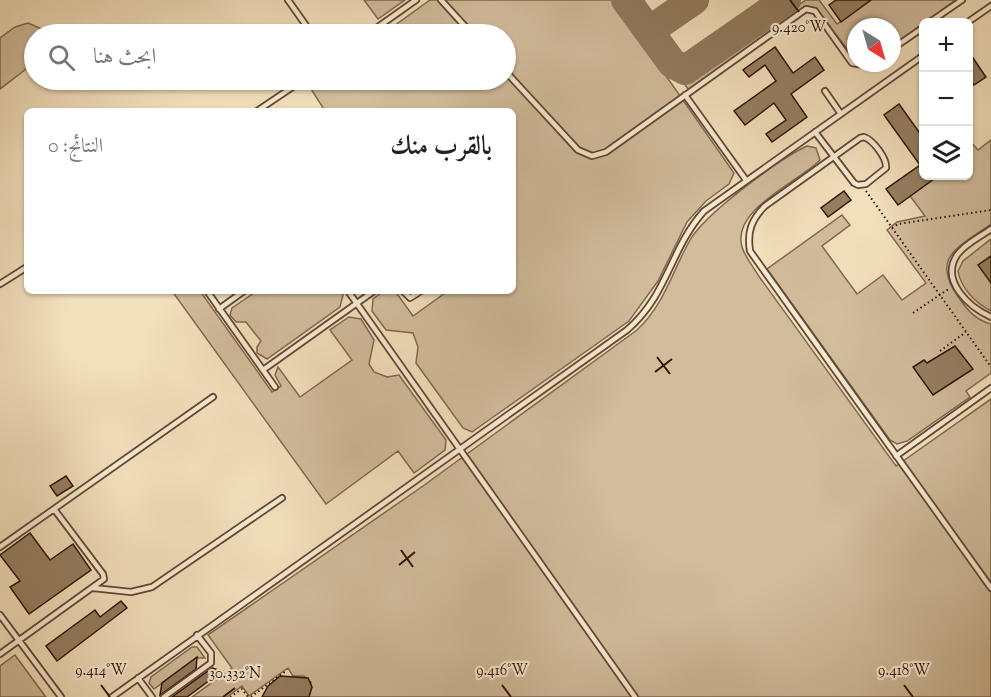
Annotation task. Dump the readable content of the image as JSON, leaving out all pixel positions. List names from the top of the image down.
{
  "north": "bottom right",
  "page": {
    "map_buttons": ["+", "−"],
    "search": "ابحث هنا",
    "heading": ["بالقرب منك", "النتائج: 0"]
  },
  "coordinates": [
    "9.420°W",
    "9.414°W",
    "9.416°W",
    "9.418°W",
    "30.332°N"
  ]
}
